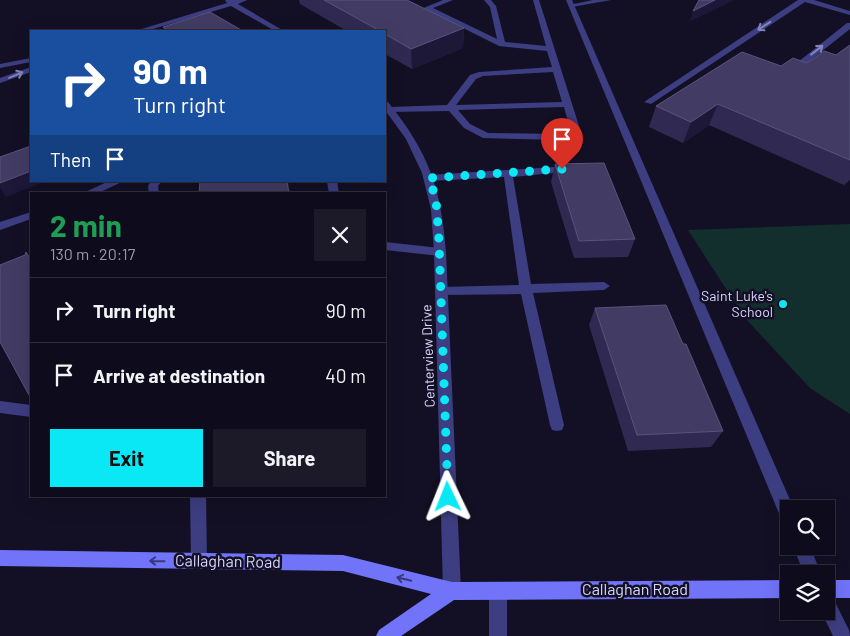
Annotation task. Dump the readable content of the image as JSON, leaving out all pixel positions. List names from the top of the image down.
{
  "streets": {
    "main road": ["Callaghan Road"],
    "street": ["Centerview Drive"]
  },
  "crossings": [
    ["Centerview Drive", "Callaghan Road"]
  ],
  "one_way": ["Callaghan Road"],
  "places": ["Saint Luke's School"],
  "page": {
    "turn": ["90 m", "Turn right"],
    "then": "Then",
    "heading": ["2 min", "130 m · 20:17"],
    "list": [
      {
        "name": "Turn right",
        "value": "90 m"
      },
      {
        "name": "Arrive at destination",
        "value": "40 m"
      }
    ],
    "buttons": ["Exit", "Share"]
  }
}
